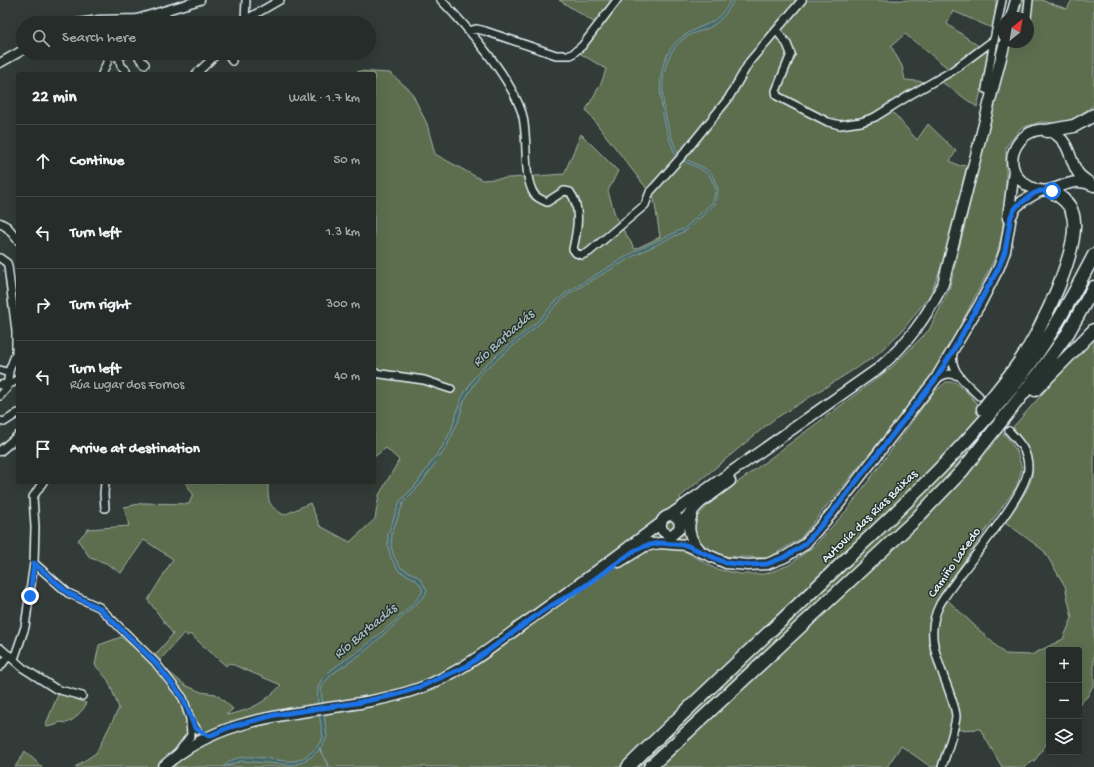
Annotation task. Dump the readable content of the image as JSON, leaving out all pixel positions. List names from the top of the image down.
{
  "streets": {
    "highway": ["Autovía das Rías Baixas"],
    "street": ["Camiño Laxedo"]
  },
  "water": ["Río Barbadás"],
  "north": "top right",
  "page": {
    "search": "Search here",
    "heading": ["22 min", "Walk · 1.7 km"],
    "list": [
      ["Continue", "50 m"],
      ["Turn left", "1.3 km"],
      ["Turn right", "300 m"],
      ["Turn left", "Rúa Lugar dos Fornos", "40 m"],
      "Arrive at destination"
    ],
    "map_buttons": ["+", "−"]
  }
}
